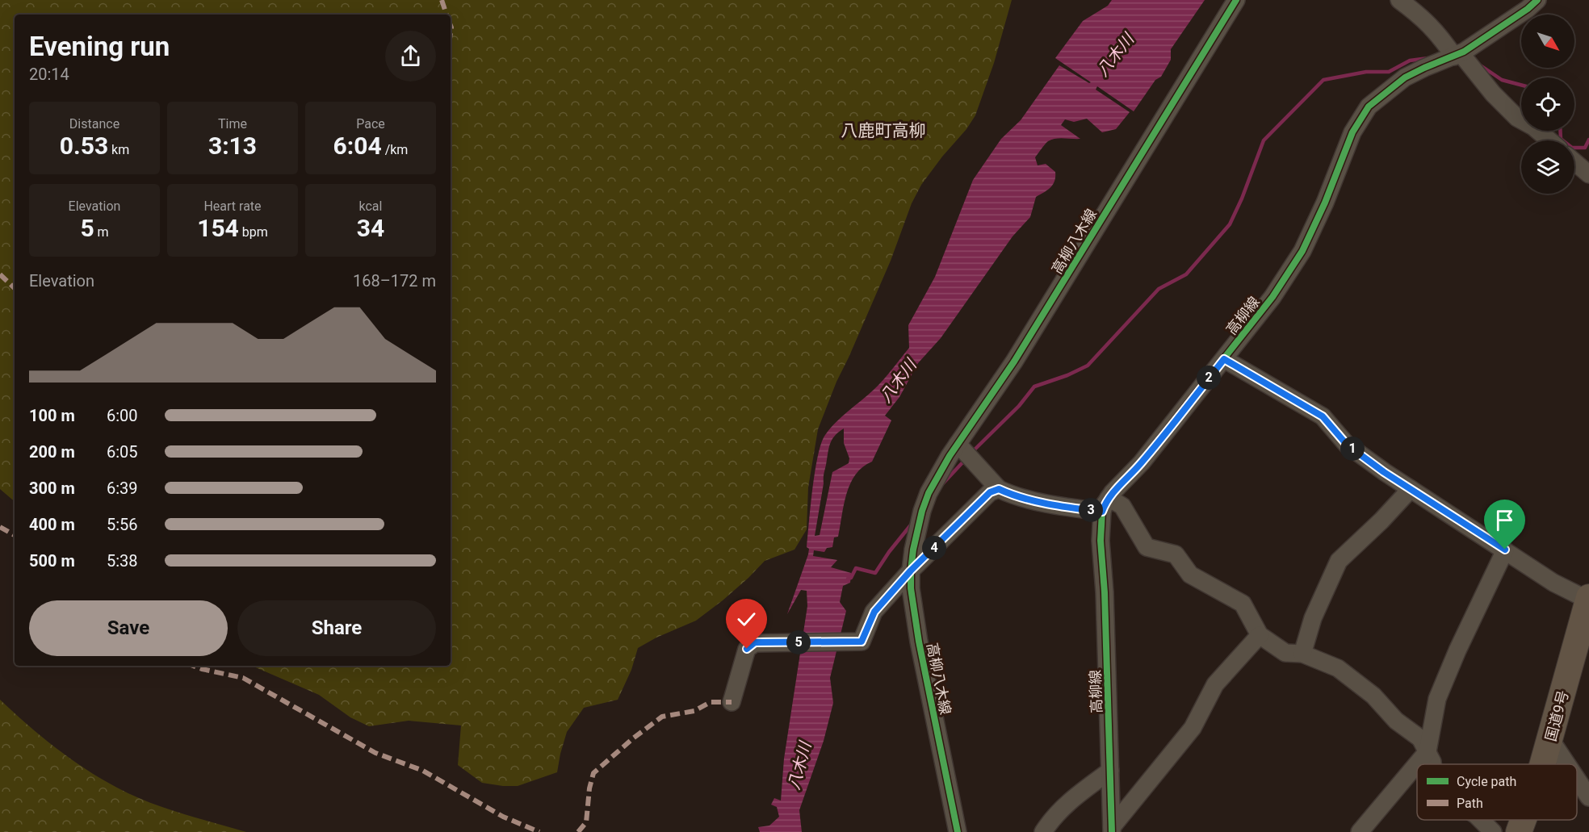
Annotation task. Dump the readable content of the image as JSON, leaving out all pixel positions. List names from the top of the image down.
{
  "streets": {
    "highway": ["国道9号"],
    "street": ["高柳八木線", "高柳線"]
  },
  "districts": ["八鹿町高柳"],
  "water": ["八木川"],
  "legend": ["Cycle path", "Path"],
  "north": "bottom right",
  "page": {
    "heading": ["Evening run", "20:14"],
    "stats": [
      ["Distance", "0.53 km"],
      ["Time", "3:13"],
      ["Pace", "6:04 /km"],
      ["Elevation", "5 m"],
      ["Heart rate", "154 bpm"],
      ["kcal", "34"]
    ],
    "chart": ["Elevation", "168–172 m"],
    "pins": [
      "2",
      "1",
      "3",
      "4",
      "5"
    ],
    "list": [
      {
        "name": "100 m",
        "note": "6:00"
      },
      {
        "name": "200 m",
        "note": "6:05"
      },
      {
        "name": "300 m",
        "note": "6:39"
      },
      {
        "name": "400 m",
        "note": "5:56"
      },
      {
        "name": "500 m",
        "note": "5:38"
      }
    ],
    "buttons": ["Save", "Share"]
  }
}
